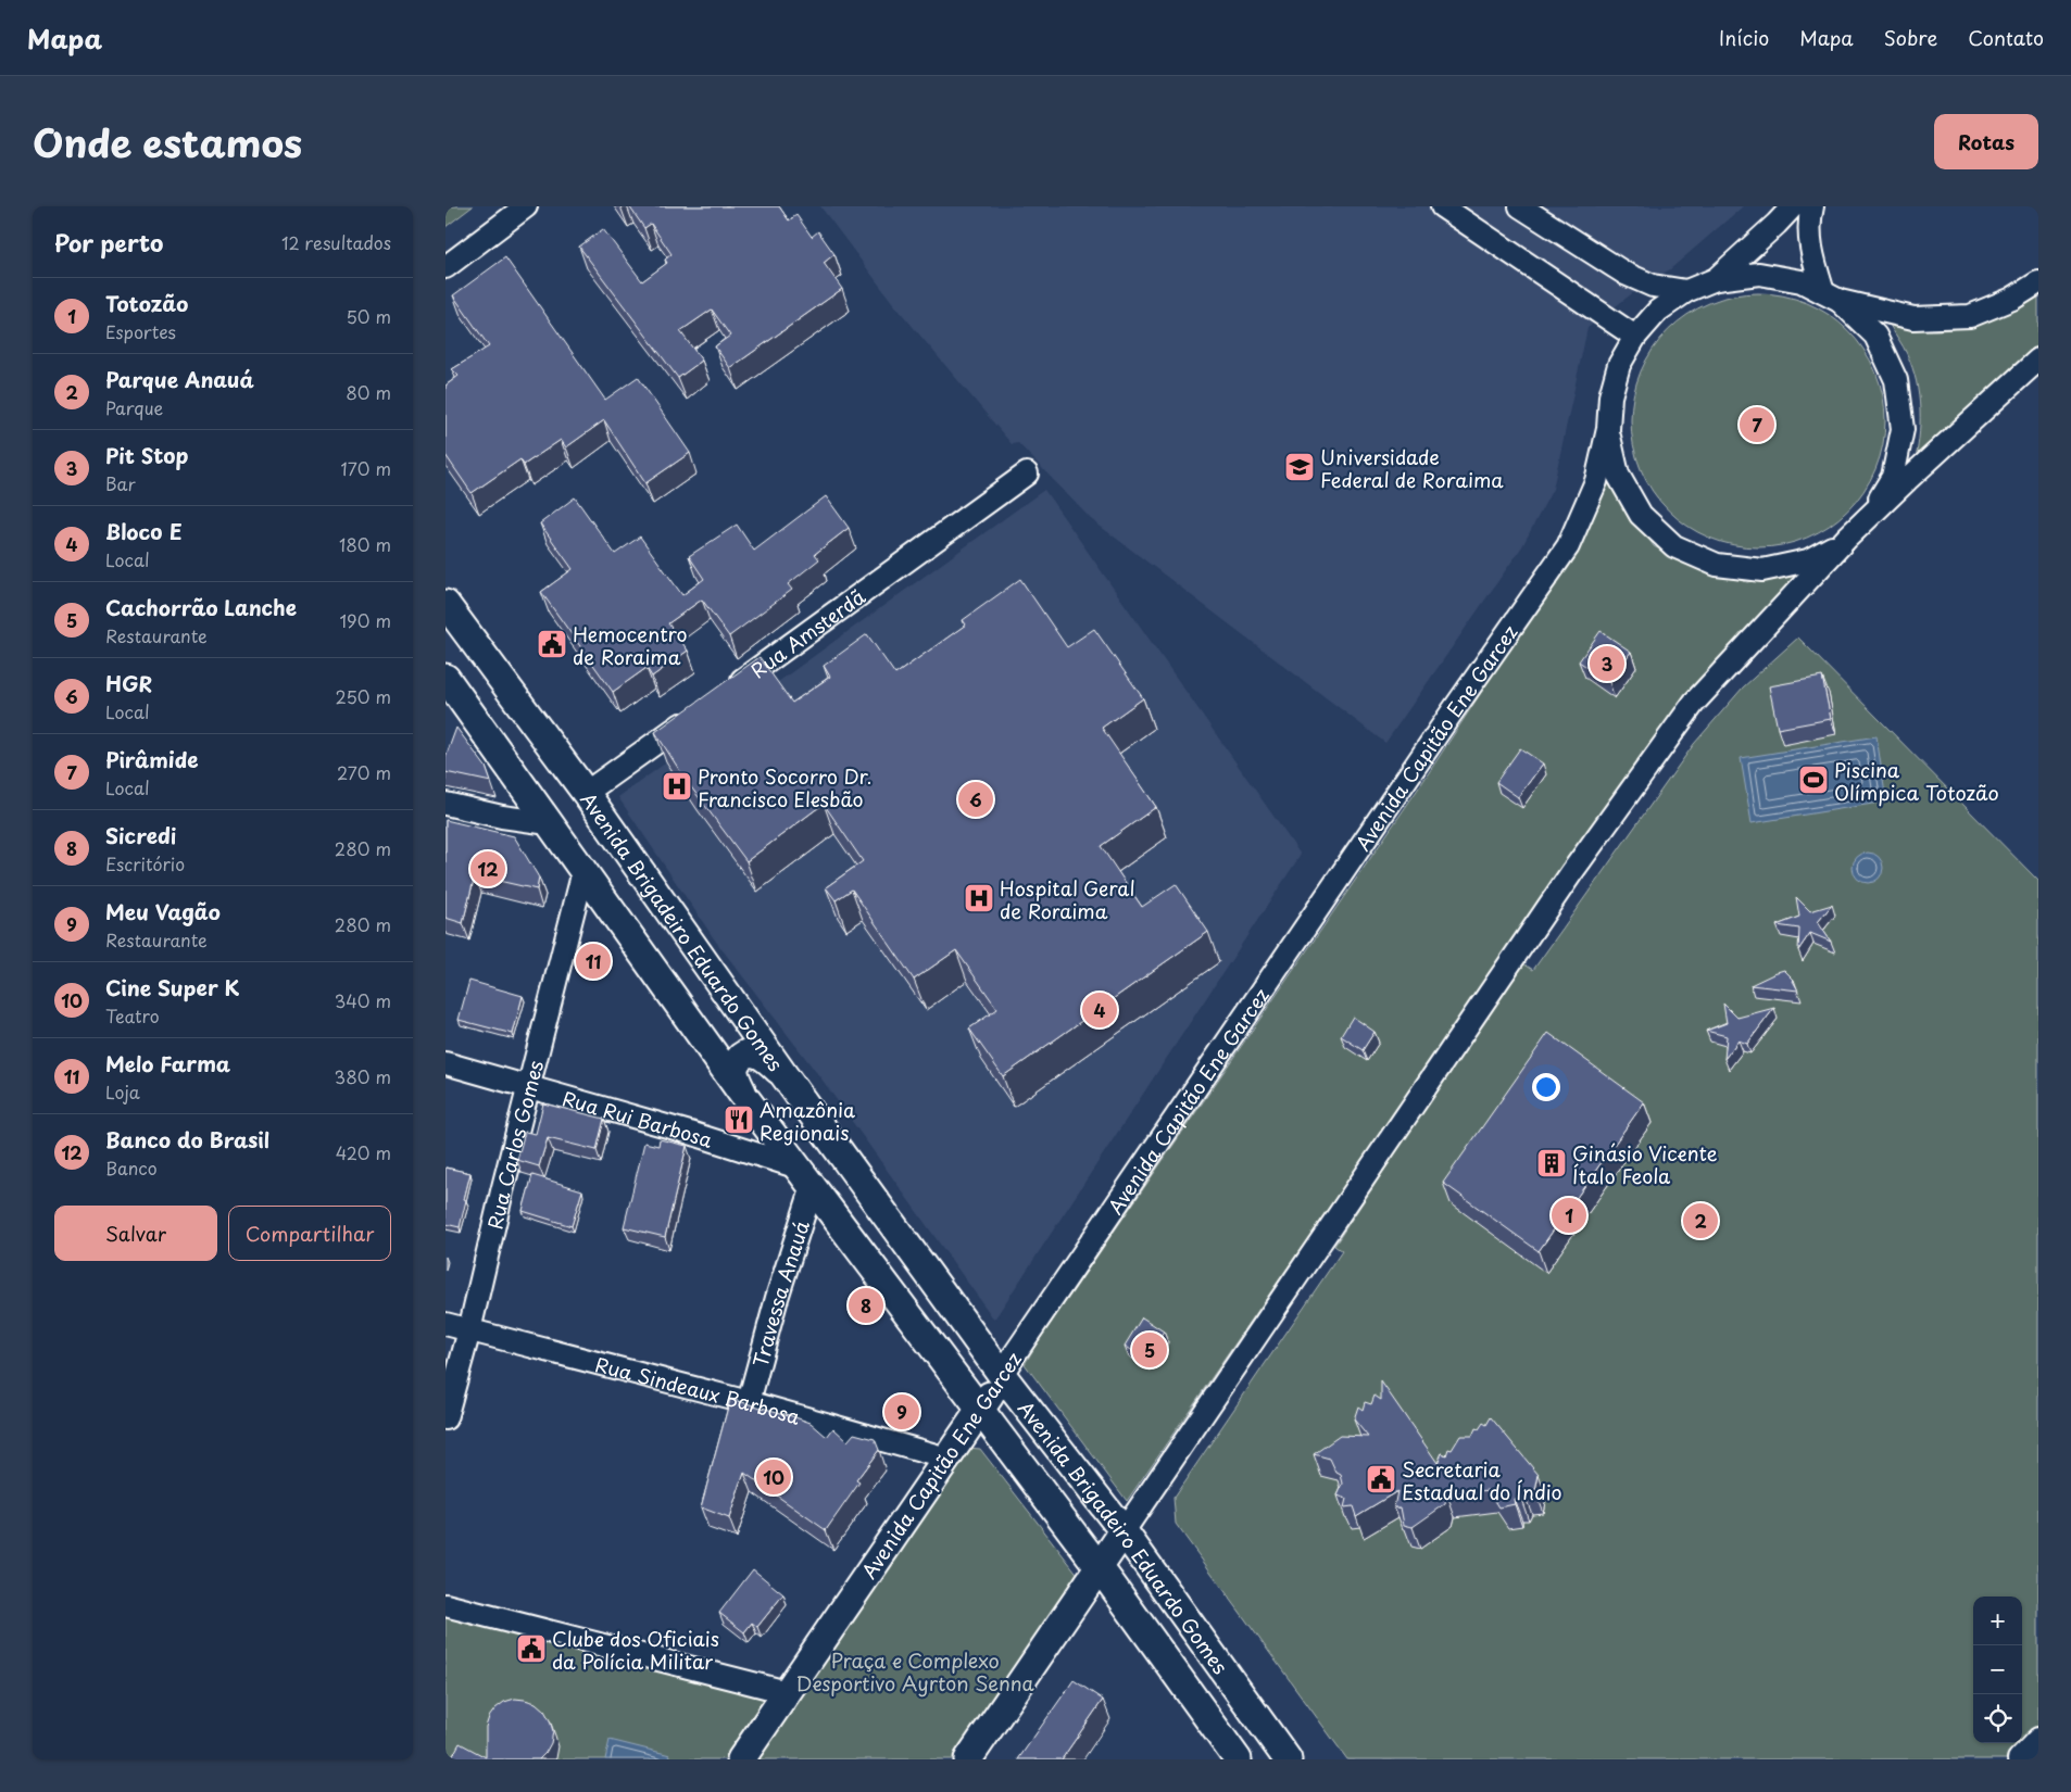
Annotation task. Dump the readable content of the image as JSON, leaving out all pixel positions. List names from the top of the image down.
{
  "streets": {
    "main road": ["Avenida Capitão Ene Garcez", "Avenida Brigadeiro Eduardo Gomes"],
    "street": [
      "Rua Amsterdã",
      "Rua Rui Barbosa",
      "Rua Carlos Gomes",
      "Travessa Anauá",
      "Rua Sindeaux Barbosa"
    ]
  },
  "crossings": [
    ["Avenida Capitão Ene Garcez", "Avenida Brigadeiro Eduardo Gomes"],
    ["Avenida Capitão Ene Garcez", "Rua Sindeaux Barbosa"],
    ["Avenida Brigadeiro Eduardo Gomes", "Rua Rui Barbosa"],
    ["Avenida Brigadeiro Eduardo Gomes", "Rua Carlos Gomes"],
    ["Avenida Brigadeiro Eduardo Gomes", "Travessa Anauá"],
    ["Rua Rui Barbosa", "Rua Carlos Gomes"],
    ["Rua Rui Barbosa", "Travessa Anauá"],
    ["Rua Carlos Gomes", "Rua Sindeaux Barbosa"],
    ["Travessa Anauá", "Rua Sindeaux Barbosa"]
  ],
  "parks": ["Praça e Complexo Desportivo Ayrton Senna"],
  "places": {
    "school or university": ["Universidade Federal de Roraima"],
    "public building": ["Hemocentro de Roraima", "Secretaria Estadual do Índio", "Clube dos Oficiais da Polícia Militar"],
    "sports": ["Piscina Olímpica Totozão"],
    "hospital": ["Pronto Socorro Dr. Francisco Elesbão", "Hospital Geral de Roraima"],
    "restaurant": ["Amazônia Regionais"],
    "building": ["Ginásio Vicente Ítalo Feola"]
  },
  "page": {
    "header": "Mapa",
    "nav": [
      "Início",
      "Mapa",
      "Sobre",
      "Contato"
    ],
    "title": "Onde estamos",
    "buttons": [
      "Rotas",
      ["Salvar", "Compartilhar"]
    ],
    "heading": ["Por perto", "12 resultados"],
    "list": [
      {
        "mark": "1",
        "name": "Totozão",
        "note": "Esportes",
        "value": "50 m"
      },
      {
        "mark": "2",
        "name": "Parque Anauá",
        "note": "Parque",
        "value": "80 m"
      },
      {
        "mark": "3",
        "name": "Pit Stop",
        "note": "Bar",
        "value": "170 m"
      },
      {
        "mark": "4",
        "name": "Bloco E",
        "note": "Local",
        "value": "180 m"
      },
      {
        "mark": "5",
        "name": "Cachorrão Lanche",
        "note": "Restaurante",
        "value": "190 m"
      },
      {
        "mark": "6",
        "name": "HGR",
        "note": "Local",
        "value": "250 m"
      },
      {
        "mark": "7",
        "name": "Pirâmide",
        "note": "Local",
        "value": "270 m"
      },
      {
        "mark": "8",
        "name": "Sicredi",
        "note": "Escritório",
        "value": "280 m"
      },
      {
        "mark": "9",
        "name": "Meu Vagão",
        "note": "Restaurante",
        "value": "280 m"
      },
      {
        "mark": "10",
        "name": "Cine Super K",
        "note": "Teatro",
        "value": "340 m"
      },
      {
        "mark": "11",
        "name": "Melo Farma",
        "note": "Loja",
        "value": "380 m"
      },
      {
        "mark": "12",
        "name": "Banco do Brasil",
        "note": "Banco",
        "value": "420 m"
      }
    ],
    "pins": [
      "7",
      "3",
      "6",
      "12",
      "11",
      "4",
      "1",
      "2",
      "8",
      "5",
      "9",
      "10"
    ],
    "map_buttons": ["+", "−"]
  }
}
